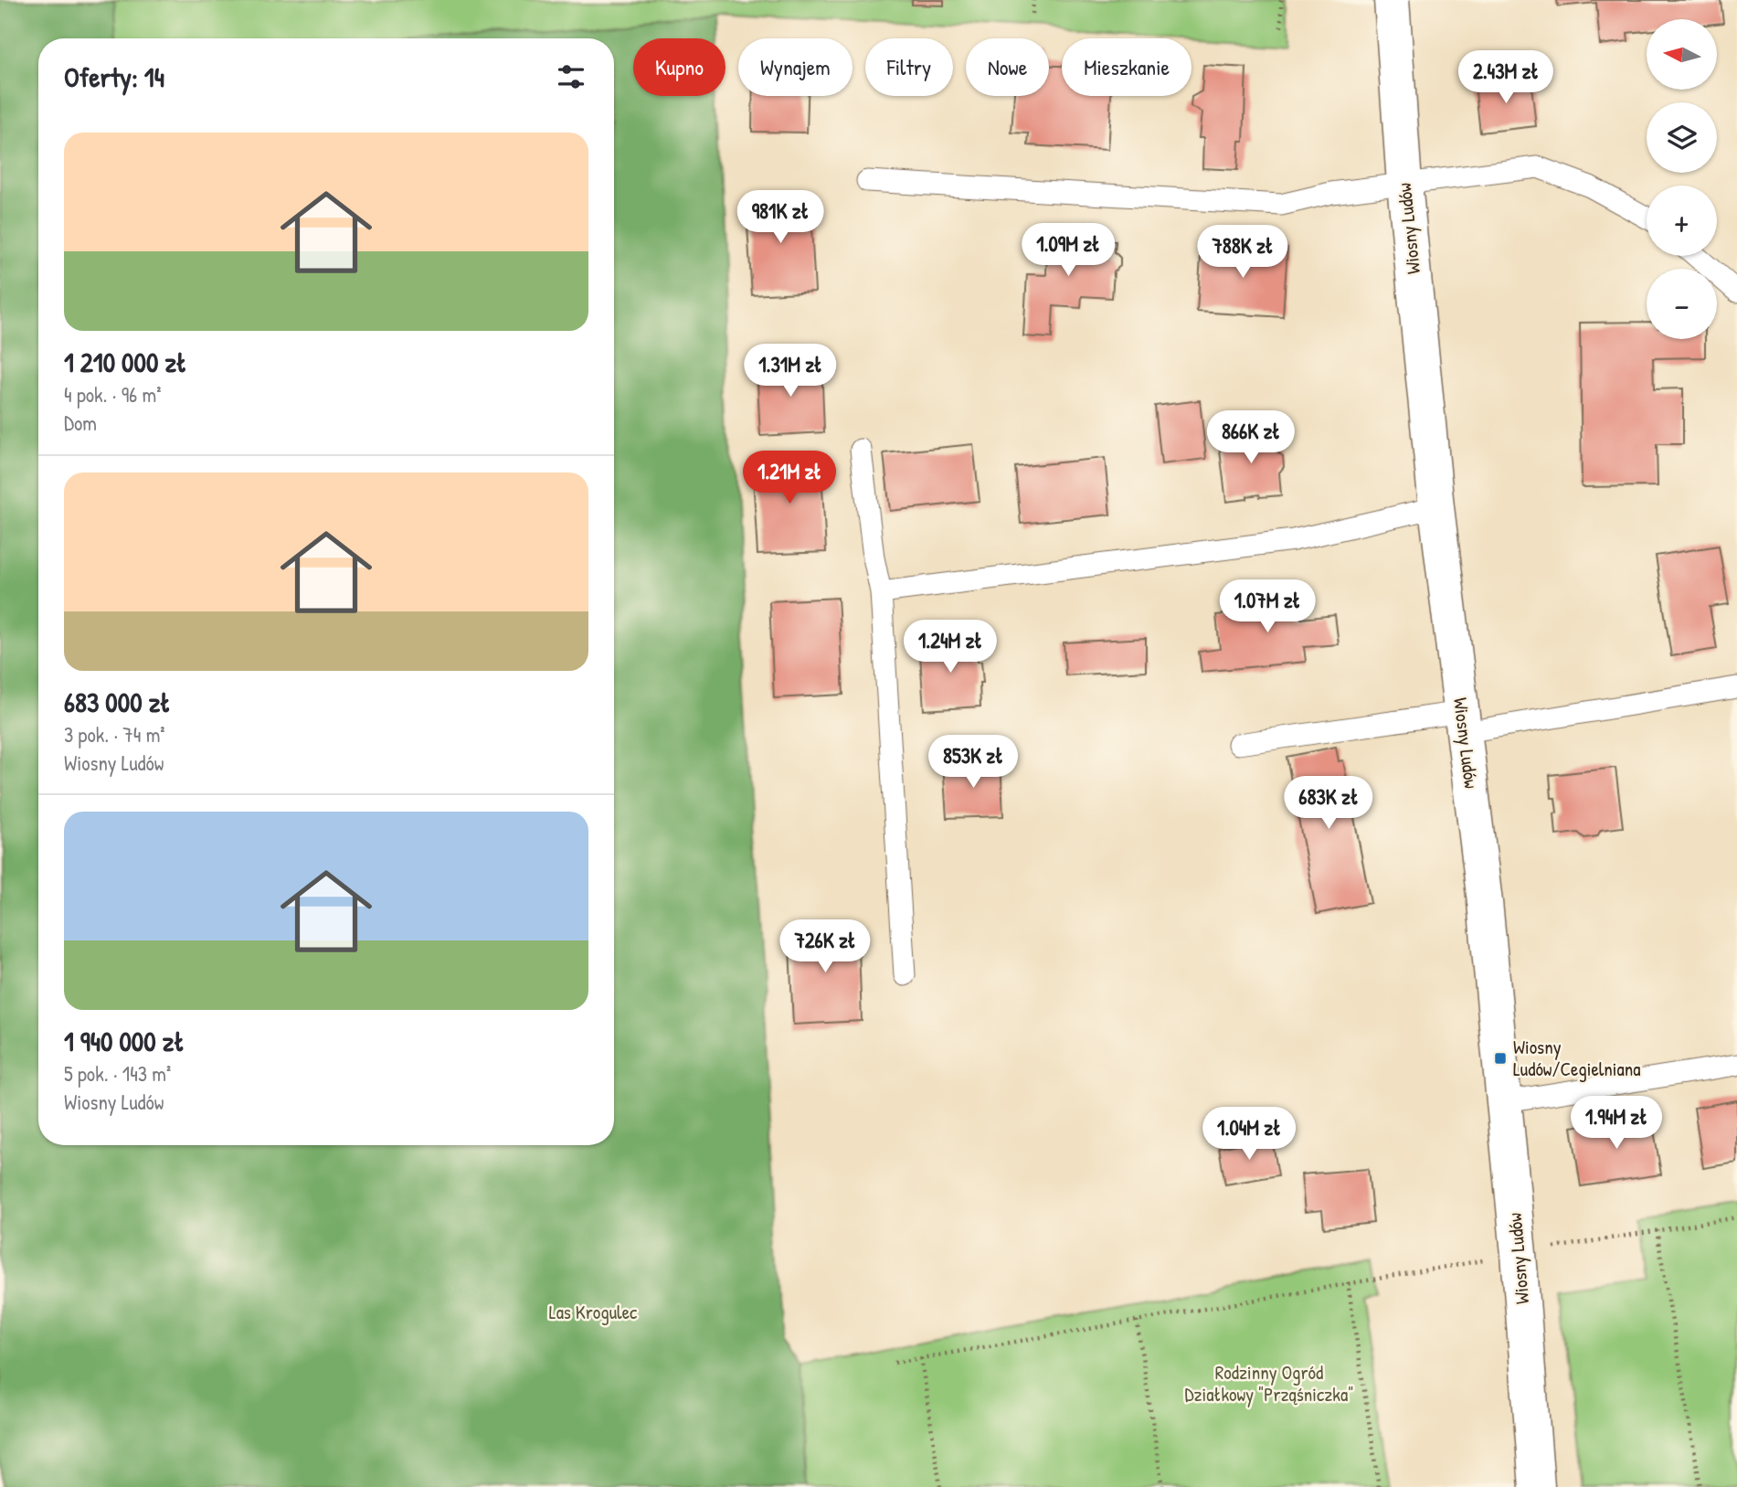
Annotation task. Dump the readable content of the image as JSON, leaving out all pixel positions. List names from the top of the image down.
{
  "streets": {
    "street": ["Wiosny Ludów"]
  },
  "parks": ["Las Krogulec", "Rodzinny Ogród Działkowy \"Prząśniczka\""],
  "places": {
    "transit": ["Wiosny Ludów/Cegielniana"]
  },
  "north": "left",
  "page": {
    "map_buttons": ["+", "−"],
    "chip": [
      "Kupno",
      "Wynajem",
      "Filtry",
      "Nowe",
      "Mieszkanie"
    ],
    "heading": "Oferty: 14",
    "price": [
      "2.43M zł",
      "981K zł",
      "1.09M zł",
      "788K zł",
      "1.31M zł",
      "866K zł",
      "1.21M zł",
      "1.07M zł",
      "1.24M zł",
      "853K zł",
      "683K zł",
      "726K zł",
      "1.94M zł",
      "1.04M zł"
    ],
    "list": [
      {
        "name": "1 210 000 zł",
        "note": "4 pok. · 96 m² · Dom"
      },
      {
        "name": "683 000 zł",
        "note": "3 pok. · 74 m² · Wiosny Ludów"
      },
      {
        "name": "1 940 000 zł",
        "note": "5 pok. · 143 m² · Wiosny Ludów"
      }
    ]
  }
}
